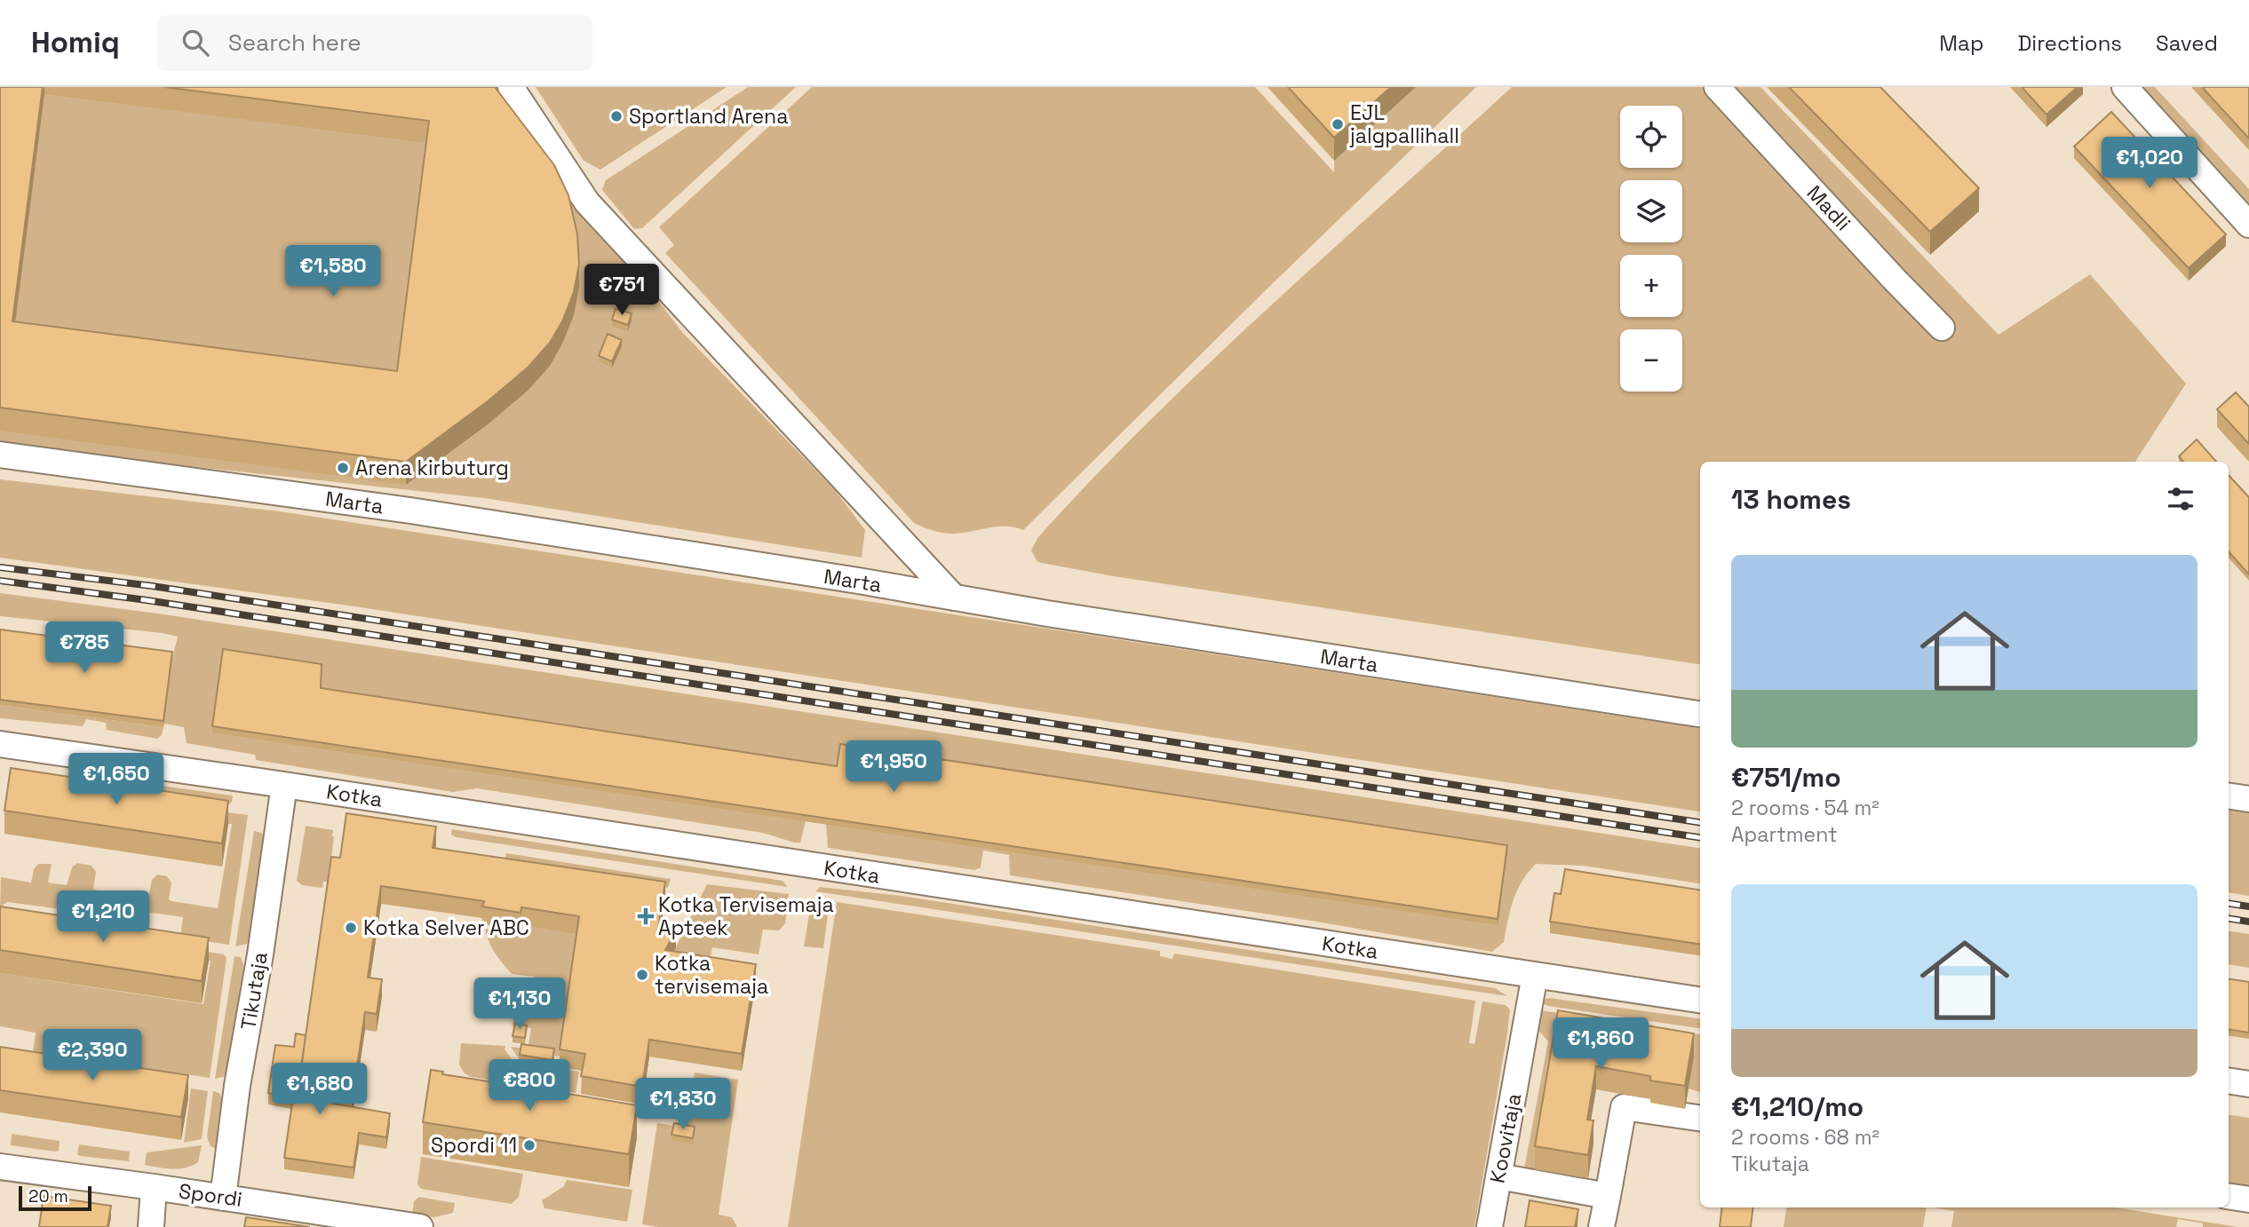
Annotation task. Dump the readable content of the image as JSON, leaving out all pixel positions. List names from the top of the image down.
{
  "streets": {
    "street": [
      "Madli",
      "Marta",
      "Kotka",
      "Tikutaja",
      "Koovitaja",
      "Spordi"
    ]
  },
  "crossings": [
    ["Kotka", "Tikutaja"],
    ["Kotka", "Koovitaja"],
    ["Tikutaja", "Spordi"]
  ],
  "places": {
    "other": [
      "Sportland Arena",
      "EJL jalgpallihall",
      "Arena kirbuturg",
      "Kotka Selver ABC",
      "Kotka tervisemaja",
      "Spordi 11"
    ],
    "health": ["Kotka Tervisemaja Apteek"]
  },
  "scale_bar": "20 m",
  "page": {
    "header": "Homiq",
    "search": "Search here",
    "nav": ["Map", "Directions", "Saved"],
    "map_buttons": ["+", "−"],
    "price": [
      "€1,020",
      "€1,580",
      "€751",
      "€785",
      "€1,950",
      "€1,650",
      "€1,210",
      "€1,130",
      "€1,860",
      "€2,390",
      "€800",
      "€1,680",
      "€1,830"
    ],
    "heading": "13 homes",
    "list": [
      {
        "name": "€751/mo",
        "note": "2 rooms · 54 m² · Apartment"
      },
      {
        "name": "€1,210/mo",
        "note": "2 rooms · 68 m² · Tikutaja"
      }
    ],
    "scale": "20 m"
  }
}
